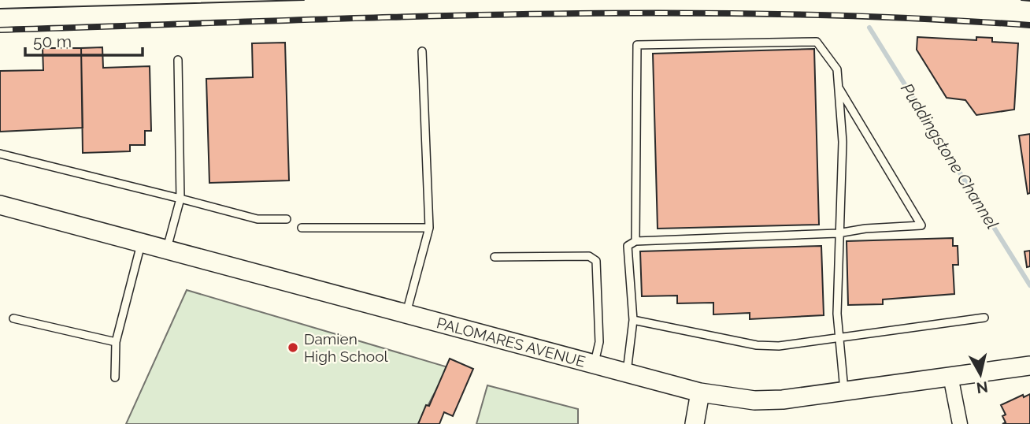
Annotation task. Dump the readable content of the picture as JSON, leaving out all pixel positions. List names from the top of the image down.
{
  "streets": {
    "street": ["PALOMARES AVENUE"]
  },
  "water": ["Puddingstone Channel"],
  "places": ["Damien High School"],
  "scale_bar": "50 m",
  "north": "bottom"
}
